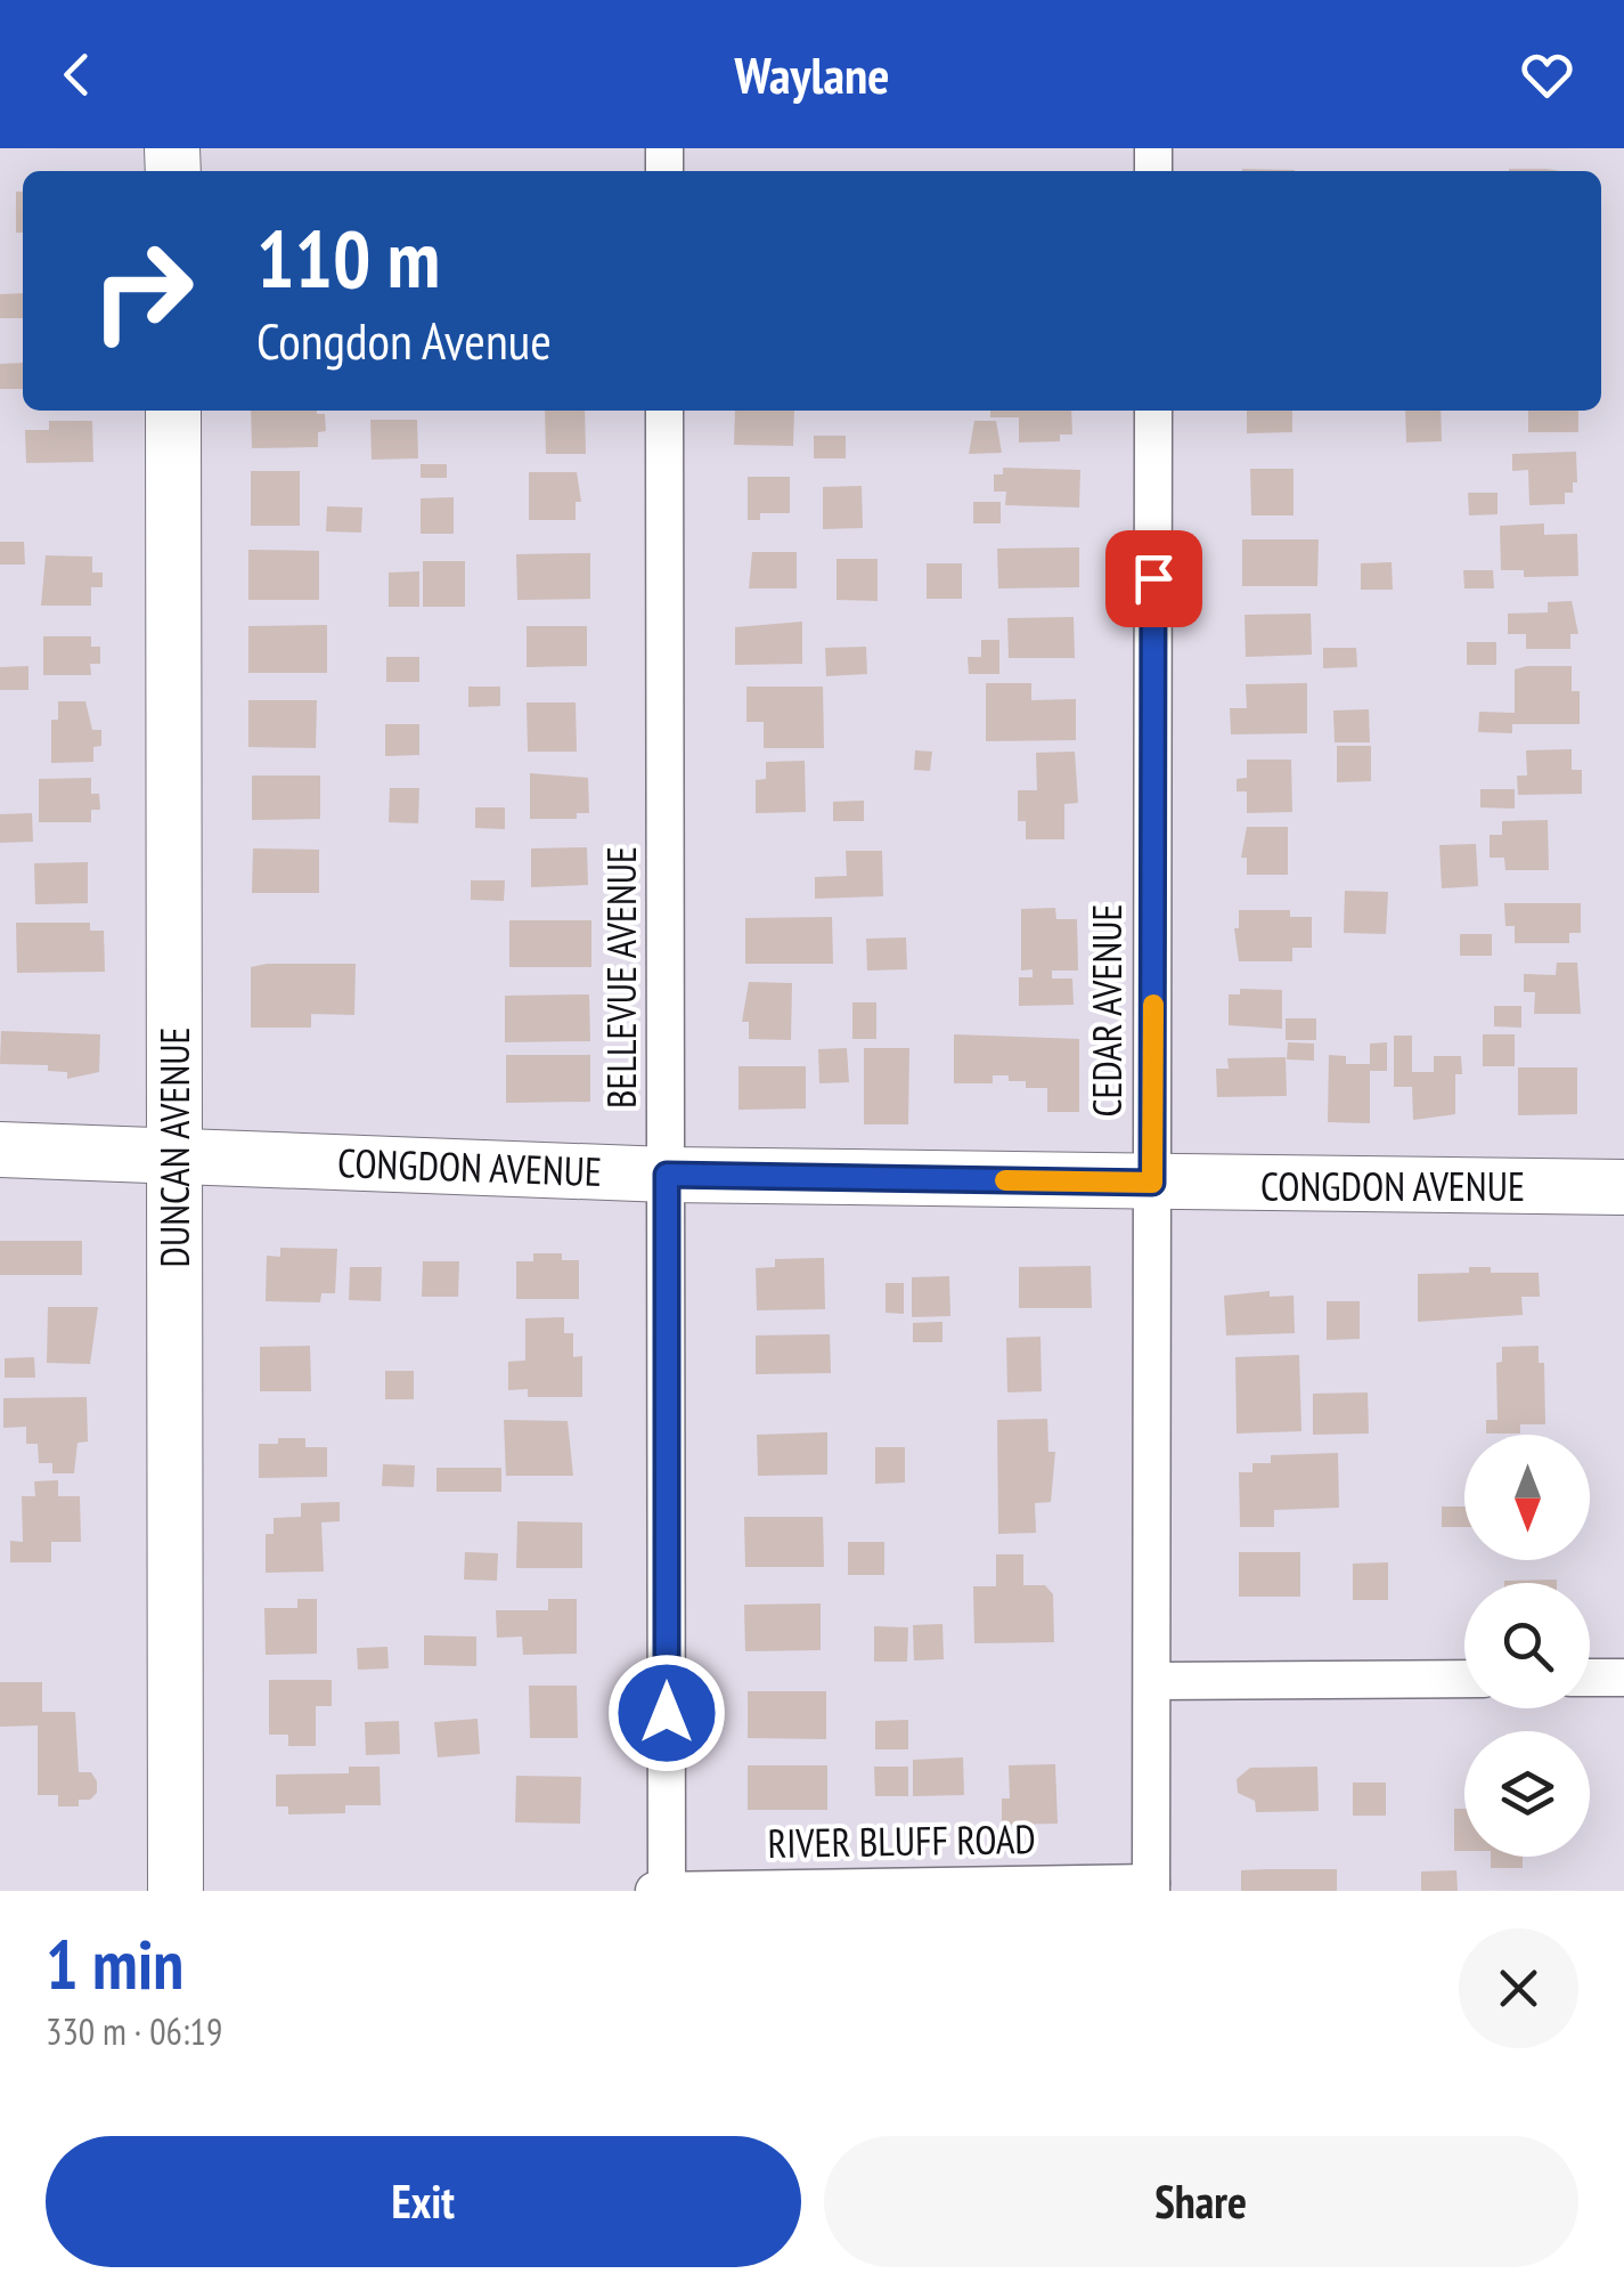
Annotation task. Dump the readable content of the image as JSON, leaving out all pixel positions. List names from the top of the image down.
{
  "streets": {
    "street": [
      "BELLEVUE AVENUE",
      "CEDAR AVENUE",
      "DUNCAN AVENUE",
      "CONGDON AVENUE",
      "RIVER BLUFF ROAD"
    ]
  },
  "crossings": [
    ["BELLEVUE AVENUE", "CONGDON AVENUE"],
    ["BELLEVUE AVENUE", "RIVER BLUFF ROAD"],
    ["CEDAR AVENUE", "CONGDON AVENUE"],
    ["CEDAR AVENUE", "RIVER BLUFF ROAD"],
    ["DUNCAN AVENUE", "CONGDON AVENUE"]
  ],
  "north": "bottom",
  "page": {
    "header": "Waylane",
    "turn": ["110 m", "Congdon Avenue"],
    "heading": ["1 min", "330 m · 06:19"],
    "buttons": ["Exit", "Share"]
  }
}
